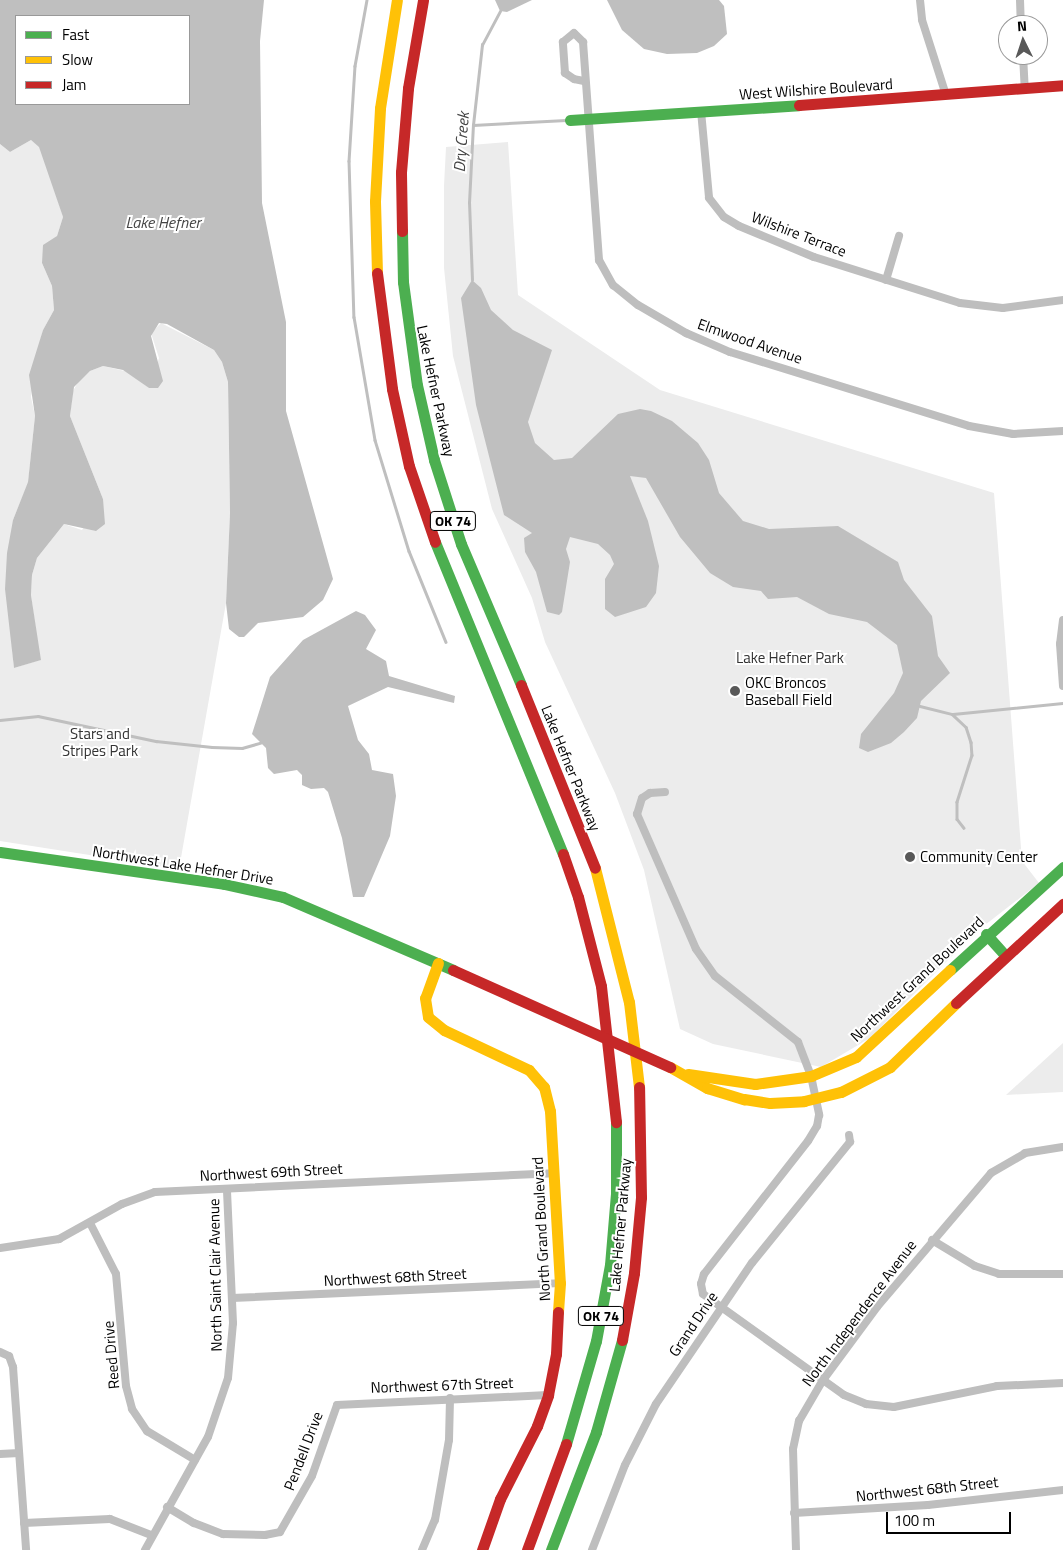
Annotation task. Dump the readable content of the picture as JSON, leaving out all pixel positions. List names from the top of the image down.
{
  "streets": {
    "main road": [
      "West Wilshire Boulevard",
      "Lake Hefner Parkway",
      "OK 74",
      "Northwest Lake Hefner Drive",
      "Northwest Grand Boulevard",
      "North Grand Boulevard"
    ],
    "street": [
      "Wilshire Terrace",
      "Elmwood Avenue",
      "Northwest 69th Street",
      "North Saint Clair Avenue",
      "Northwest 68th Street",
      "North Independence Avenue",
      "Grand Drive",
      "Reed Drive",
      "Northwest 67th Street",
      "Pendell Drive"
    ]
  },
  "crossings": [
    ["West Wilshire Boulevard", "Wilshire Terrace"],
    ["West Wilshire Boulevard", "Elmwood Avenue"],
    ["Northwest Lake Hefner Drive", "Northwest Grand Boulevard"],
    ["Northwest Lake Hefner Drive", "North Grand Boulevard"],
    ["Northwest Grand Boulevard", "North Grand Boulevard"],
    ["Northwest 69th Street", "North Grand Boulevard"],
    ["Northwest 69th Street", "North Saint Clair Avenue"],
    ["Northwest 69th Street", "Reed Drive"],
    ["North Grand Boulevard", "Northwest 68th Street"],
    ["North Grand Boulevard", "Northwest 67th Street"],
    ["North Saint Clair Avenue", "Northwest 68th Street"],
    ["North Saint Clair Avenue", "Reed Drive"],
    ["North Saint Clair Avenue", "Pendell Drive"],
    ["Northwest 68th Street", "North Independence Avenue"],
    ["Northwest 67th Street", "Pendell Drive"]
  ],
  "water": ["Dry Creek", "Lake Hefner"],
  "parks": ["Lake Hefner Park", "Stars and Stripes Park"],
  "places": ["OKC Broncos Baseball Field", "Community Center"],
  "legend": ["Fast", "Slow", "Jam"],
  "scale_bar": "100 m",
  "north": "top"
}
